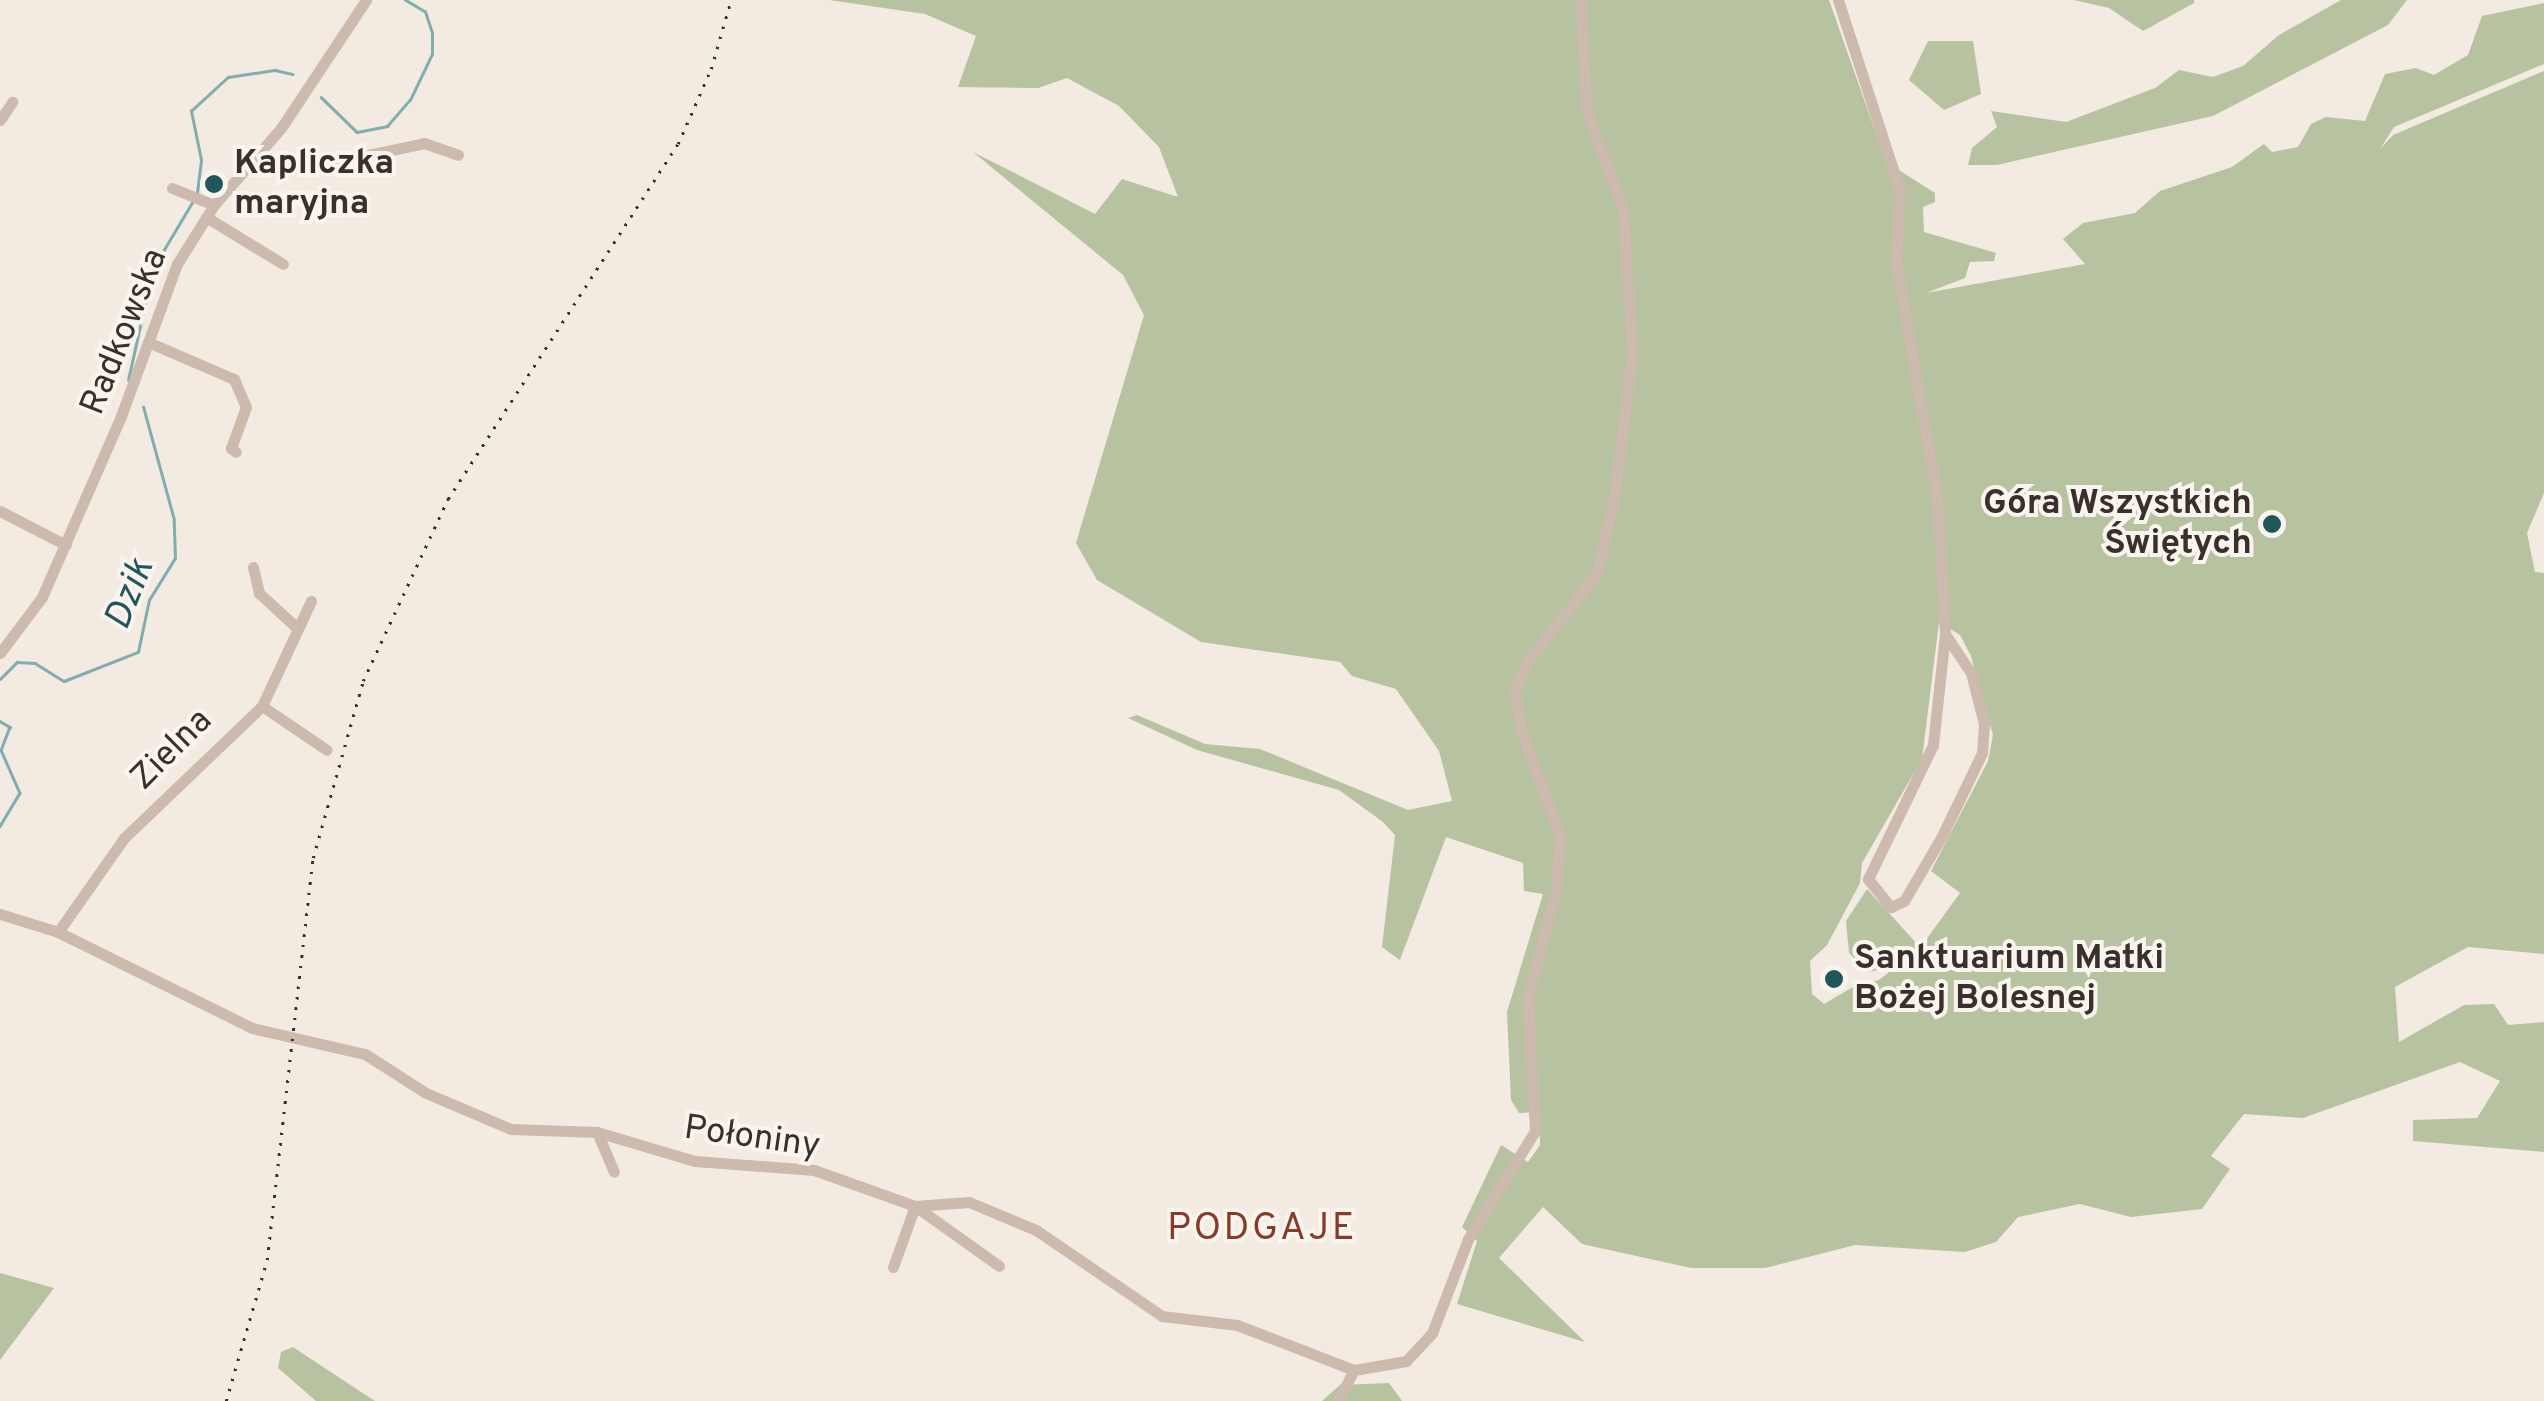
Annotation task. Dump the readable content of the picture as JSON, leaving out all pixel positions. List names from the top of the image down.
{
  "streets": {
    "street": ["Radkowska", "Zielna", "Połoniny"]
  },
  "crossings": [
    ["Zielna", "Połoniny"]
  ],
  "districts": ["PODGAJE"],
  "water": ["Dzik"],
  "places": ["Kapliczka maryjna", "Góra Wszystkich Świętych", "Sanktuarium Matki Bożej Bolesnej"]
}
